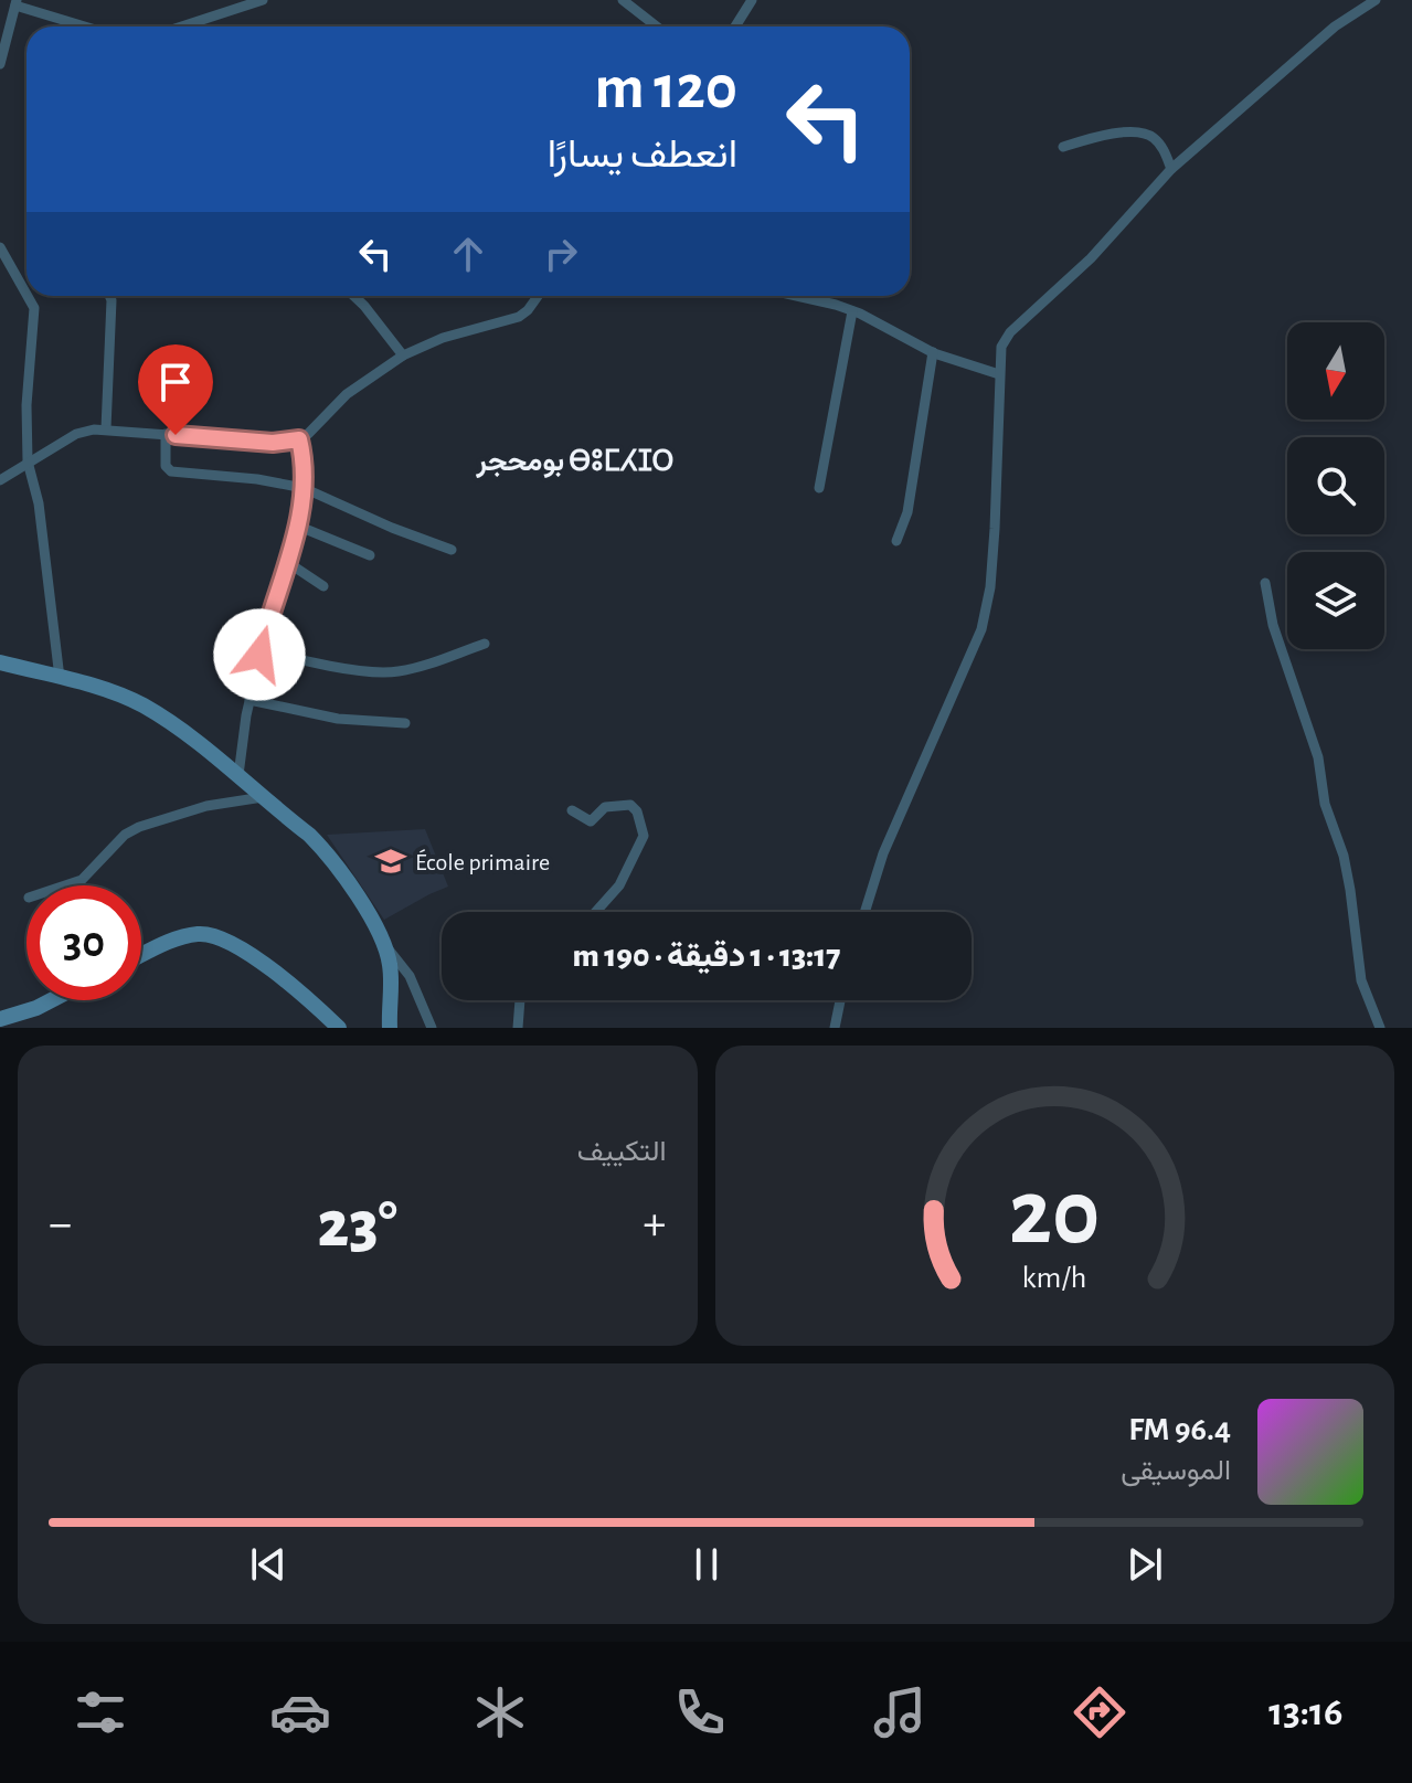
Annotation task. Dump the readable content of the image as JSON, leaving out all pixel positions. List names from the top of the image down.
{
  "districts": ["بومحجر ⴱⵓⵎⵃⵊⵔ"],
  "places": {
    "school or university": ["École primaire"]
  },
  "north": "bottom",
  "page": {
    "turn": ["120 m", "انعطف يسارًا"],
    "limit": "30",
    "trip": "13:17 · 1 دقيقة · 190 m",
    "tile": "التكييف",
    "heat": ["−", "23°", "+"],
    "song": ["96.4 FM", "الموسيقى"],
    "tabs": "13:16",
    "gauge": ["20", "km/h"]
  }
}
